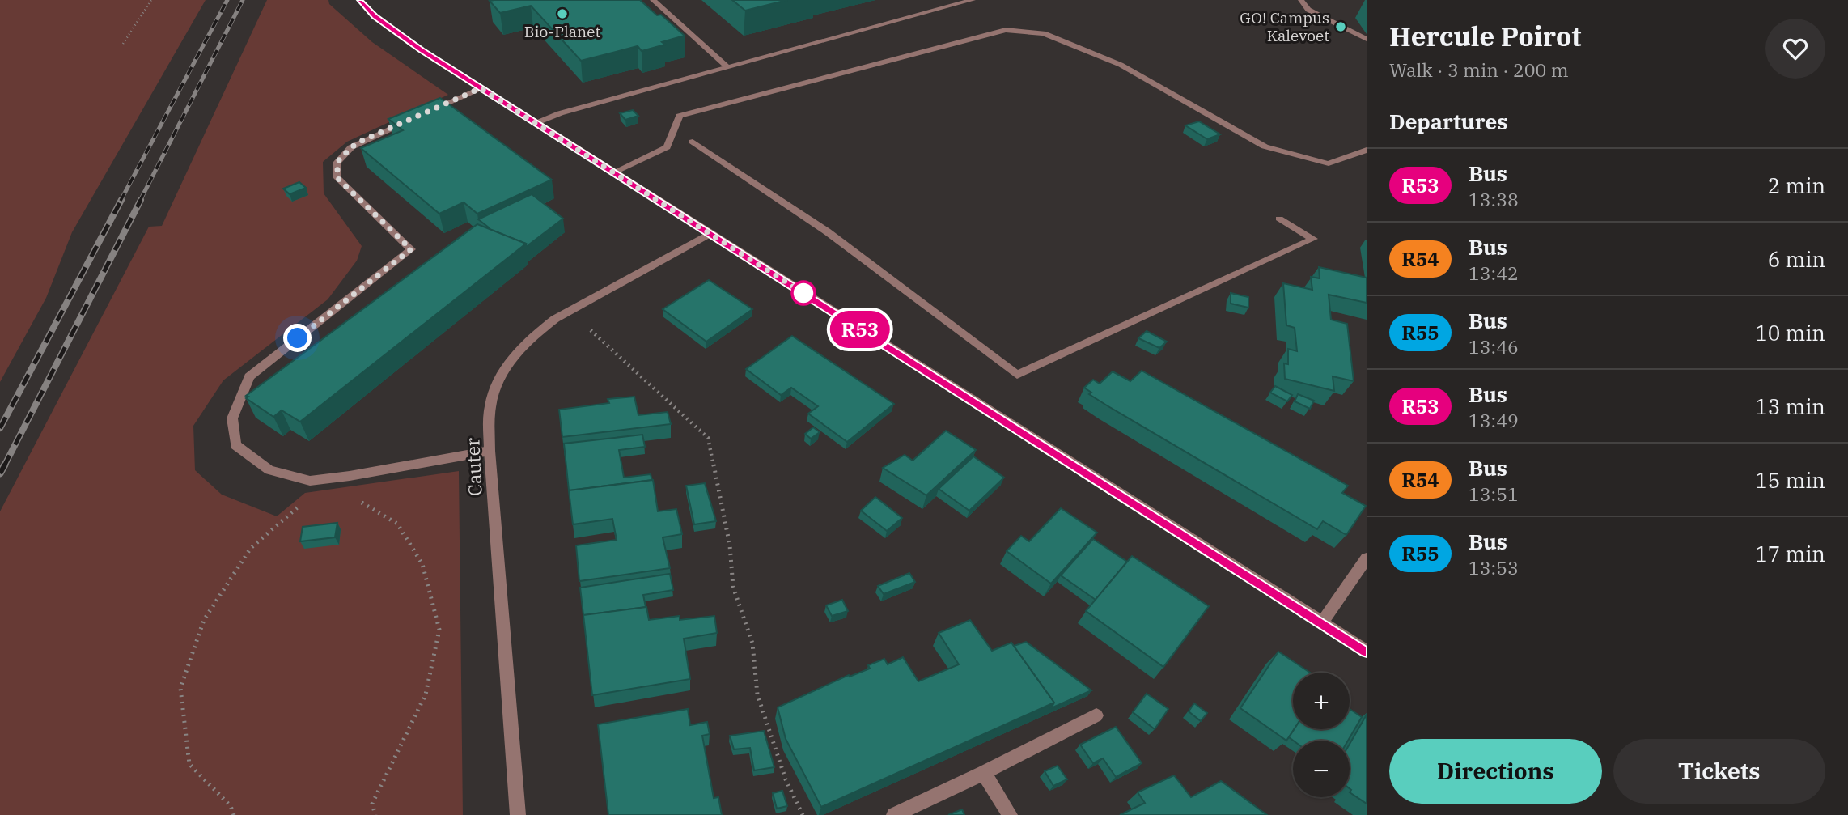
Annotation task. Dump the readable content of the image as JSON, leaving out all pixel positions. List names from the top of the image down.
{
  "streets": {
    "street": ["Cauter"]
  },
  "places": ["Bio-Planet", "GO! Campus Kalevoet"],
  "lines": ["bus line R53"],
  "page": {
    "on_map": "R53",
    "heading": [
      ["Hercule Poirot", "Walk · 3 min · 200 m"],
      "Departures"
    ],
    "list": [
      {
        "mark": "R53",
        "name": "Bus",
        "note": "13:38",
        "value": "2 min"
      },
      {
        "mark": "R54",
        "name": "Bus",
        "note": "13:42",
        "value": "6 min"
      },
      {
        "mark": "R55",
        "name": "Bus",
        "note": "13:46",
        "value": "10 min"
      },
      {
        "mark": "R53",
        "name": "Bus",
        "note": "13:49",
        "value": "13 min"
      },
      {
        "mark": "R54",
        "name": "Bus",
        "note": "13:51",
        "value": "15 min"
      },
      {
        "mark": "R55",
        "name": "Bus",
        "note": "13:53",
        "value": "17 min"
      }
    ],
    "map_buttons": ["+", "−"],
    "buttons": ["Directions", "Tickets"]
  }
}
